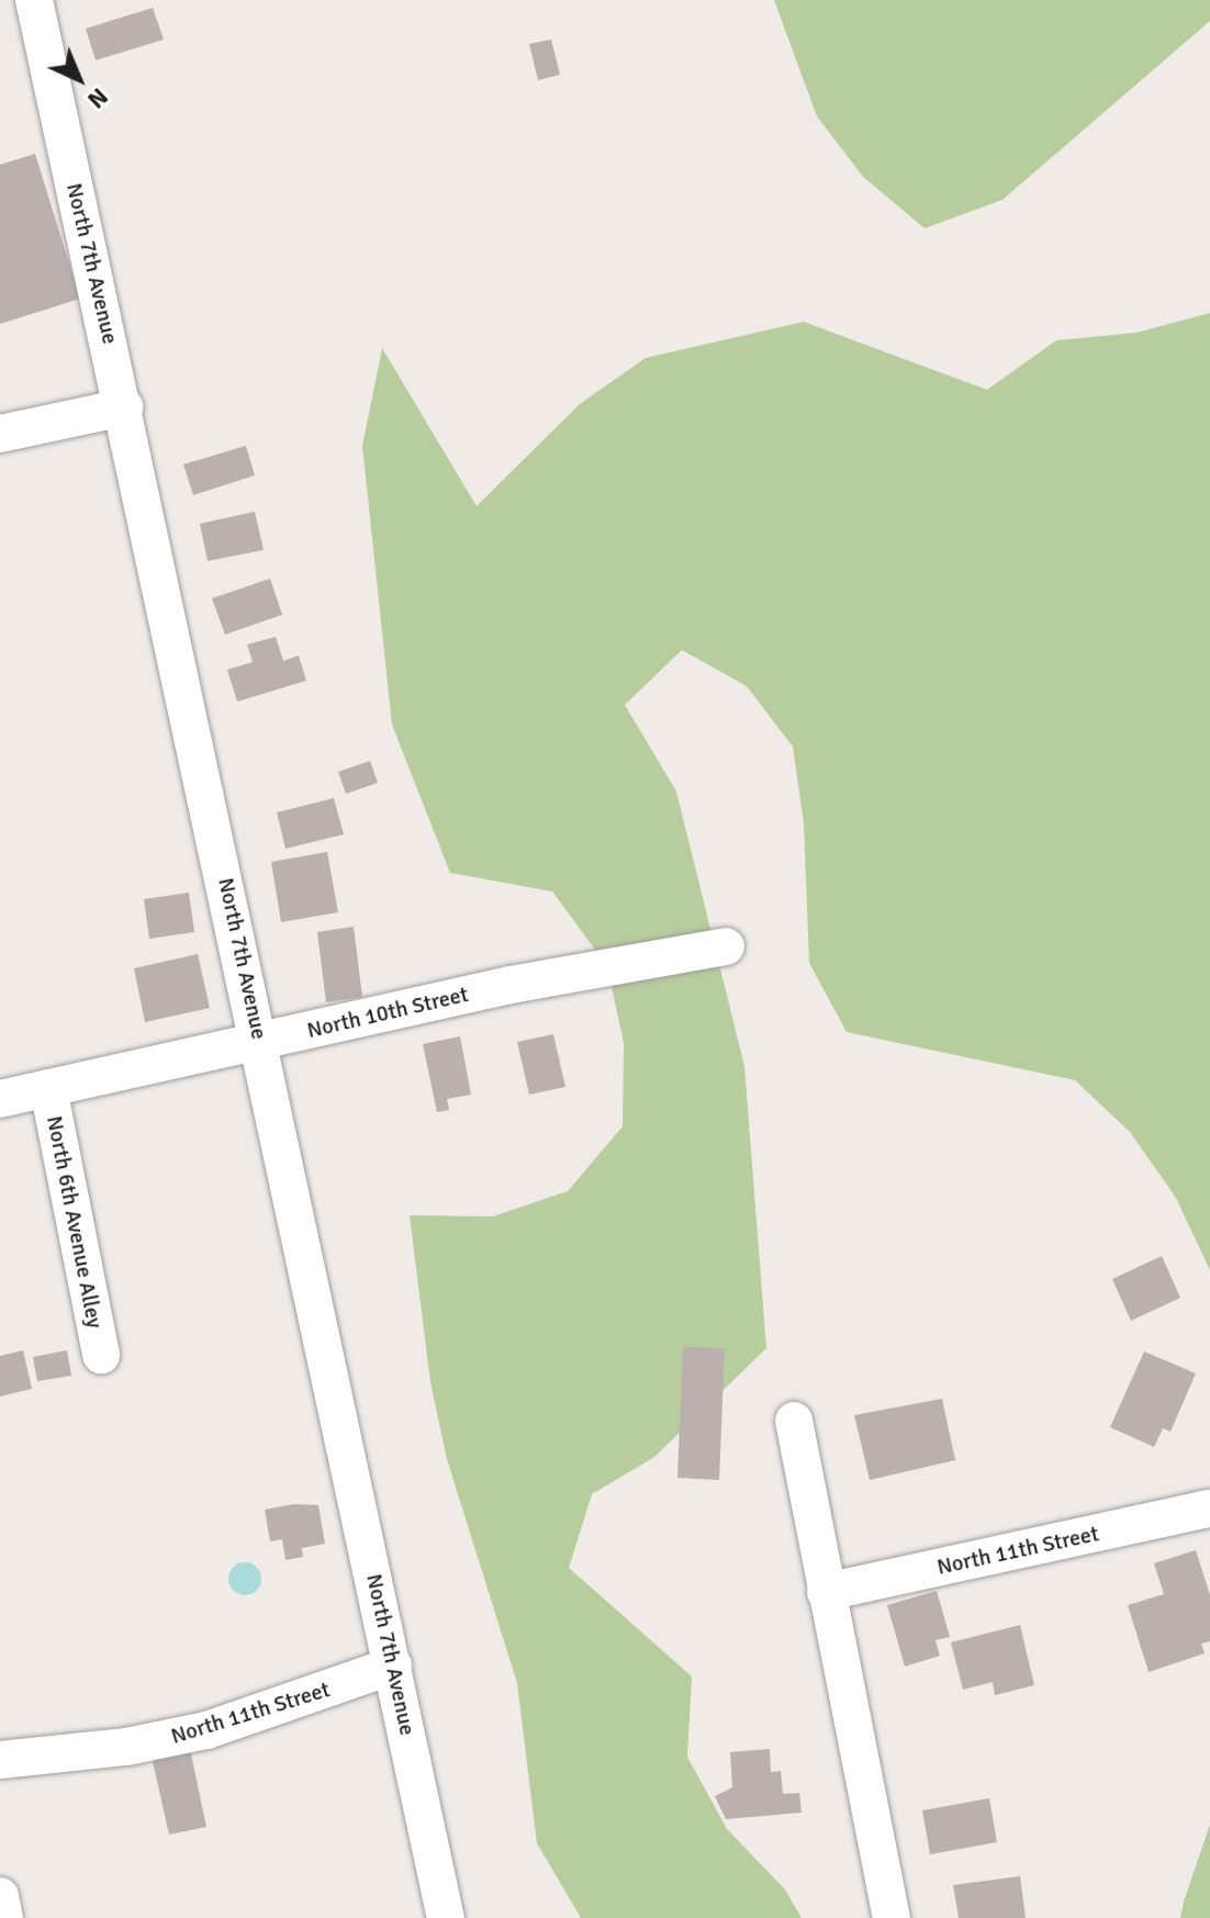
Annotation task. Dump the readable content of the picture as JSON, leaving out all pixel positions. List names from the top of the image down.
{
  "streets": {
    "street": [
      "North 7th Avenue",
      "North 10th Street",
      "North 6th Avenue Alley",
      "North 11th Street"
    ]
  },
  "crossings": [
    ["North 7th Avenue", "North 10th Street"],
    ["North 7th Avenue", "North 11th Street"],
    ["North 10th Street", "North 6th Avenue Alley"]
  ],
  "north": "bottom right"
}
